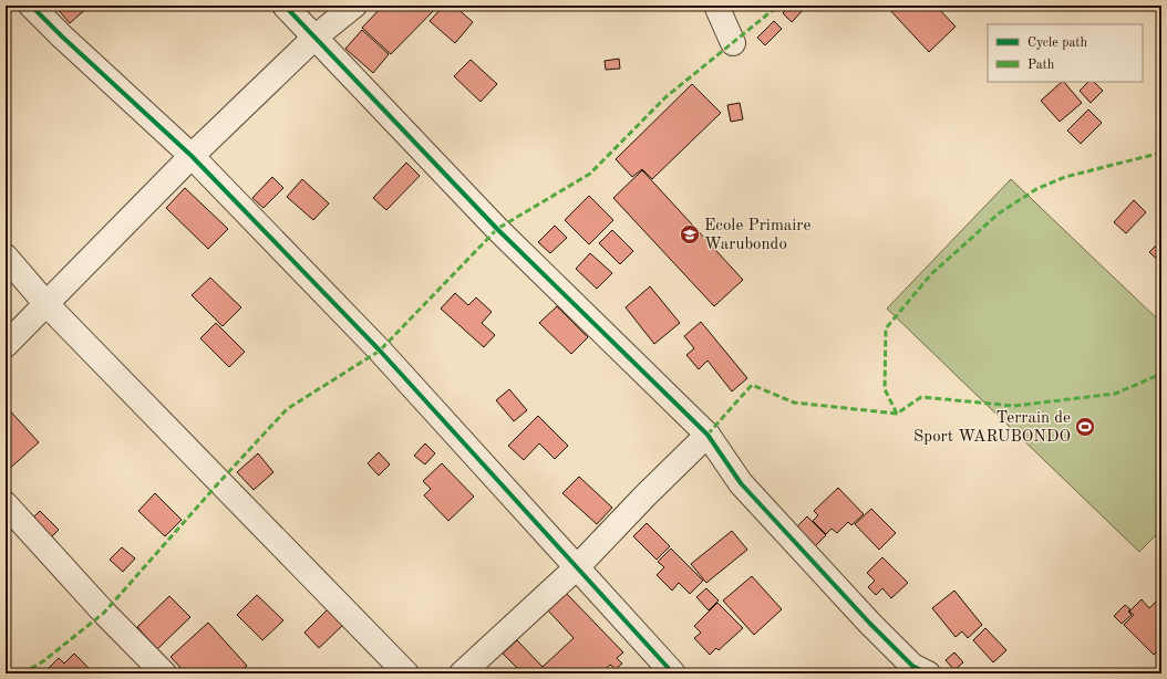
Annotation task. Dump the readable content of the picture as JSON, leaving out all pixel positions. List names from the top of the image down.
{
  "places": {
    "school or university": ["Ecole Primaire Warubondo"],
    "sports": ["Terrain de Sport WARUBONDO"]
  },
  "legend": ["Cycle path", "Path"]
}
